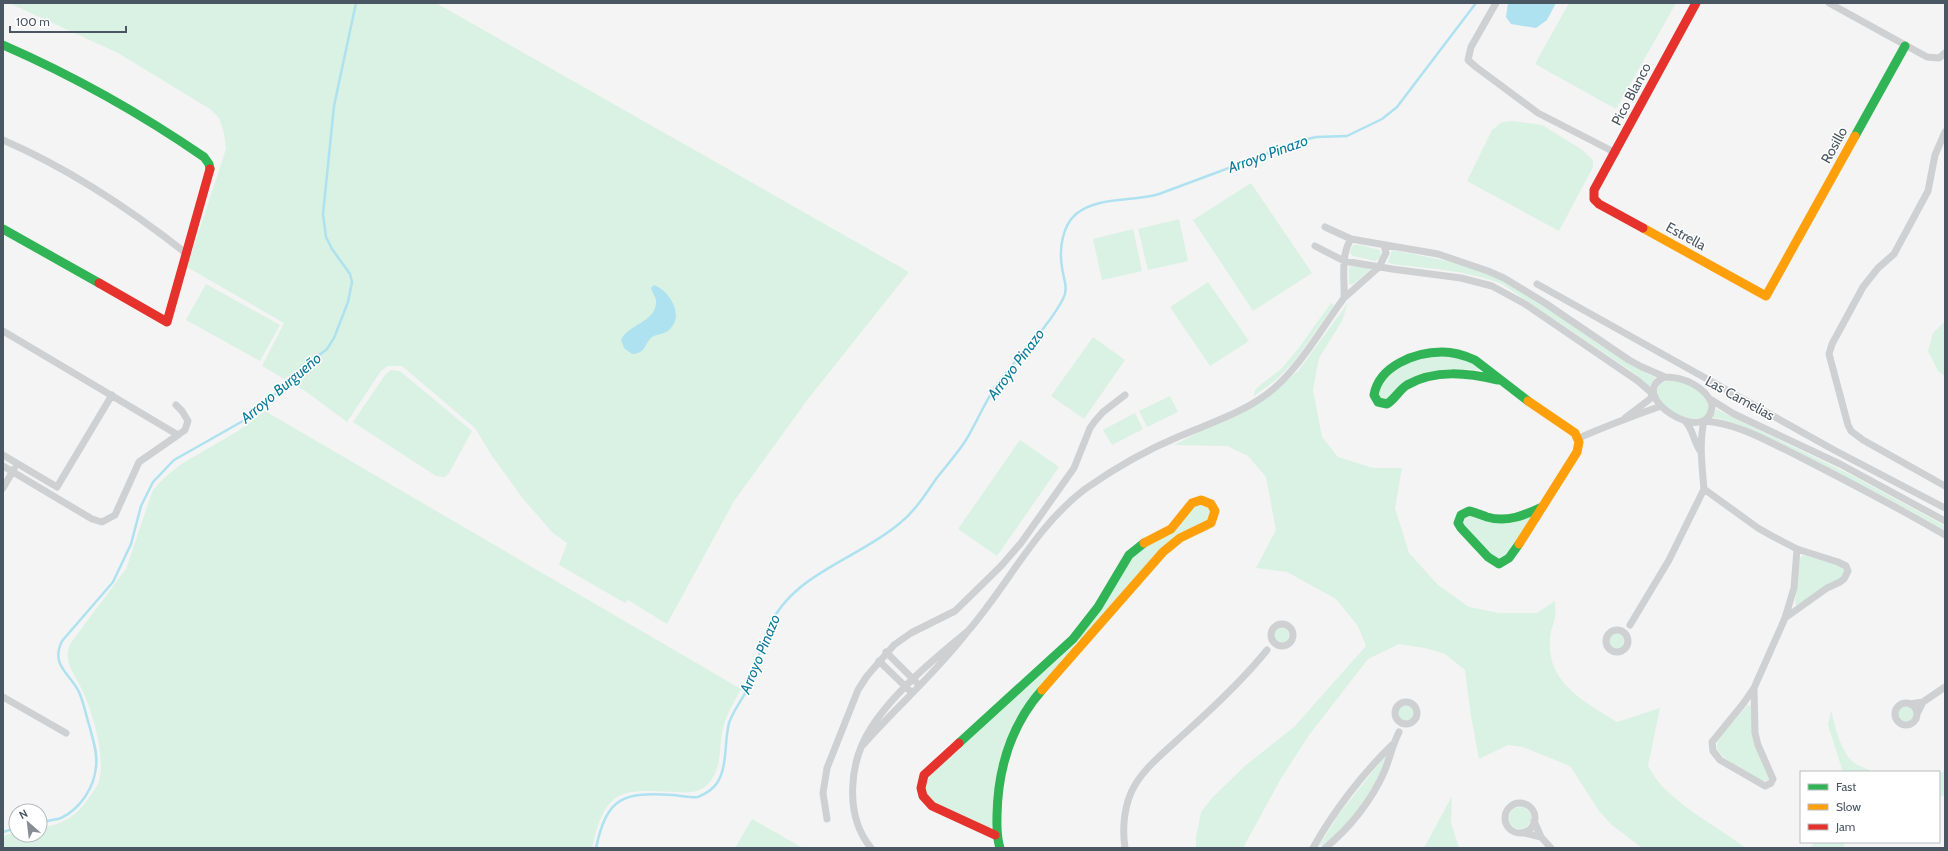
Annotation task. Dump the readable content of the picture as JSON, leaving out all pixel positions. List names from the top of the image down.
{
  "streets": {
    "street": [
      "Pico Blanco",
      "Rosillo",
      "Estrella",
      "Las Camelias"
    ]
  },
  "crossings": [
    ["Pico Blanco", "Estrella"],
    ["Rosillo", "Estrella"]
  ],
  "water": ["Arroyo Pinazo", "Arroyo Burgueño"],
  "legend": ["Fast", "Slow", "Jam"],
  "scale_bar": "100 m",
  "north": "top left"
}
